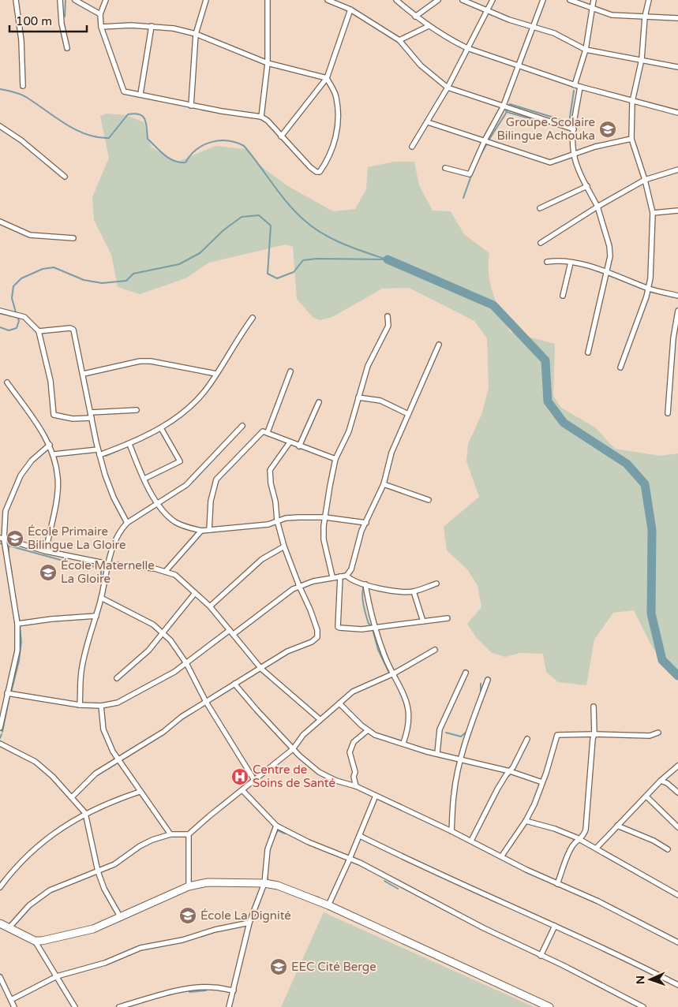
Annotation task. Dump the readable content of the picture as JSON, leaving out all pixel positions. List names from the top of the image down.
{
  "places": {
    "school or university": [
      "Groupe Scolaire Bilingue Achouka",
      "École Primaire Bilingue La Gloire",
      "École Maternelle La Gloire",
      "École La Dignité",
      "EEC Cité Berge"
    ],
    "hospital": ["Centre de Soins de Santé"]
  },
  "scale_bar": "100 m",
  "north": "left"
}
